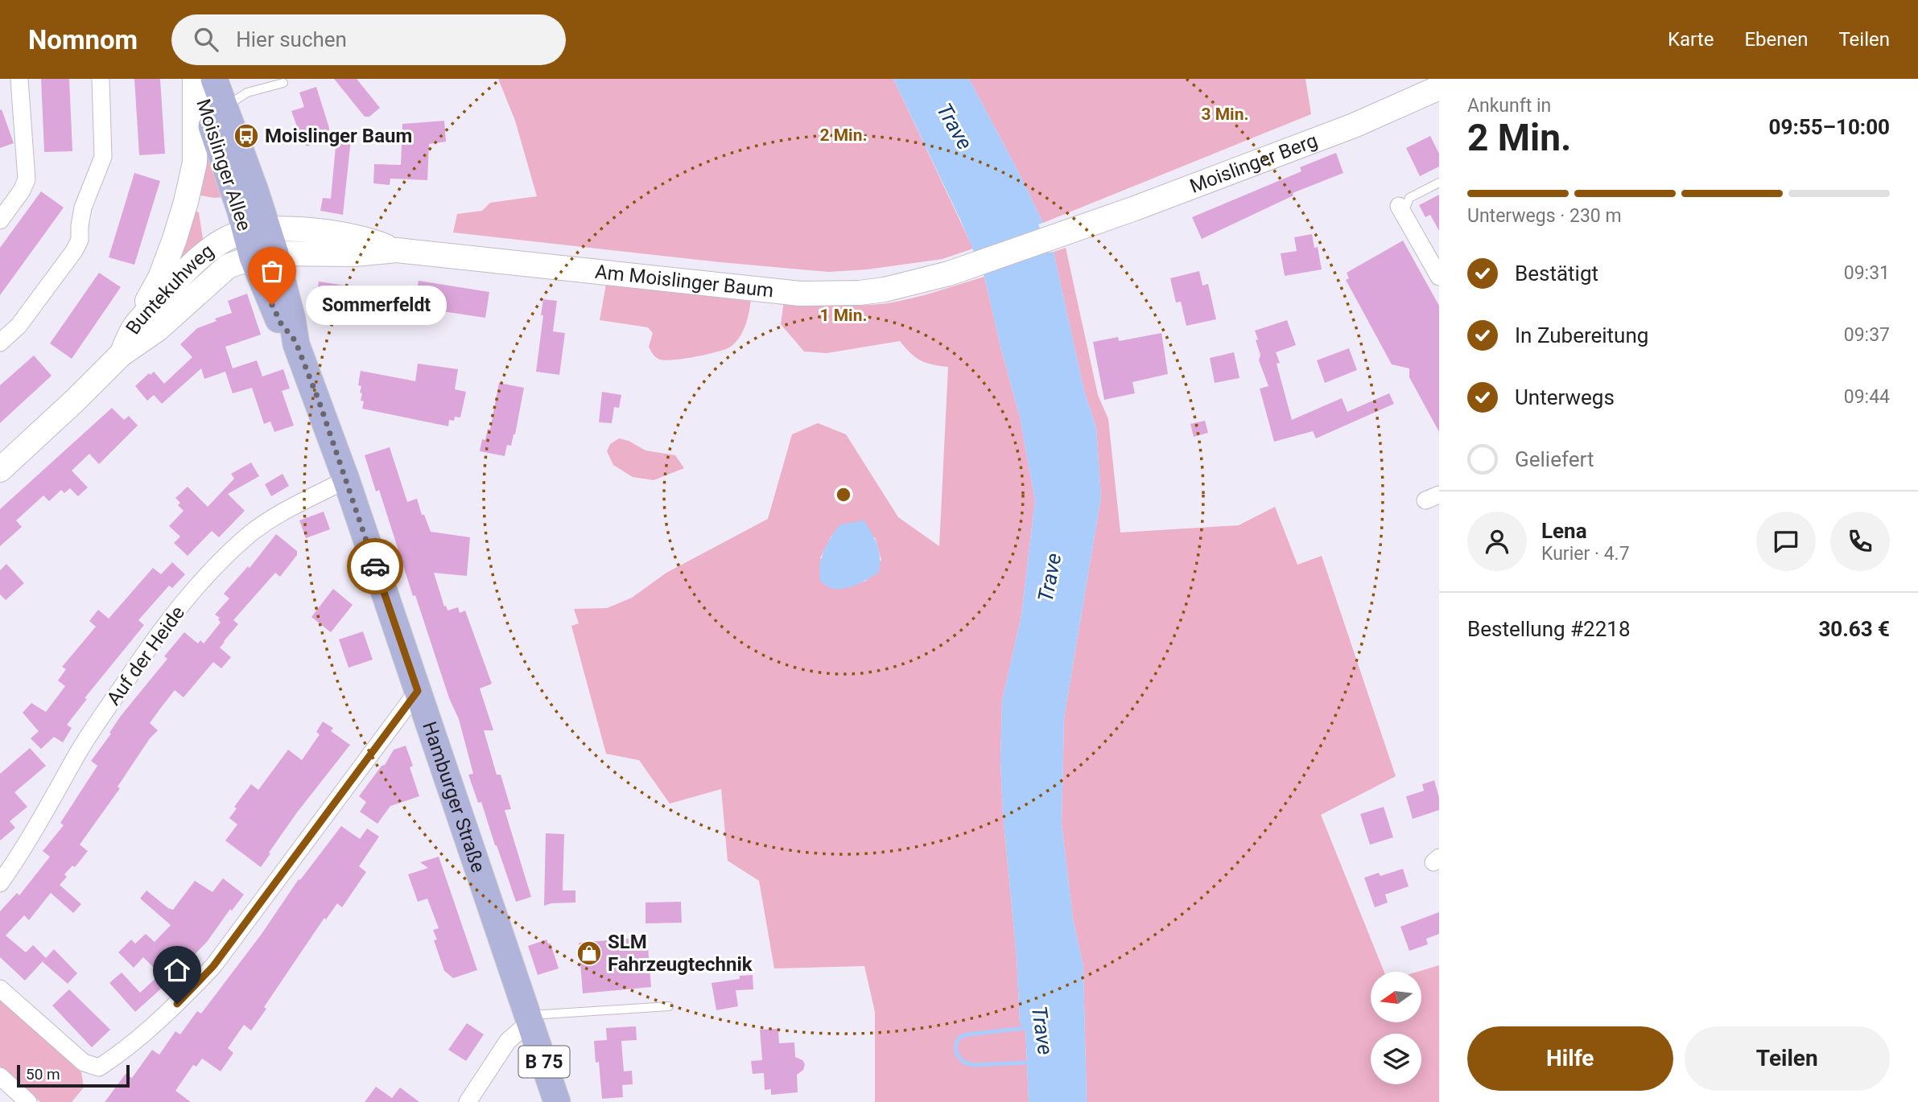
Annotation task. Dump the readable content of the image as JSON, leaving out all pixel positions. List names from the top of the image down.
{
  "streets": {
    "main road": [
      "Moislinger Berg",
      "Moislinger Allee",
      "Am Moislinger Baum",
      "Buntekuhweg",
      "Hamburger Straße",
      "B 75"
    ],
    "street": ["Auf der Heide"]
  },
  "crossings": [
    ["Moislinger Berg", "Am Moislinger Baum"],
    ["Moislinger Allee", "Am Moislinger Baum"],
    ["Moislinger Allee", "Buntekuhweg"],
    ["Moislinger Allee", "Hamburger Straße"],
    ["Am Moislinger Baum", "Buntekuhweg"],
    ["Am Moislinger Baum", "Hamburger Straße"],
    ["Buntekuhweg", "Hamburger Straße"],
    ["Auf der Heide", "Hamburger Straße"]
  ],
  "water": ["Trave"],
  "places": {
    "bus stop": ["Moislinger Baum"],
    "other": ["Sommerfeldt"],
    "shop": ["SLM Fahrzeugtechnik"]
  },
  "scale_bar": "50 m",
  "north": "left",
  "page": {
    "header": "Nomnom",
    "search": "Hier suchen",
    "nav": ["Karte", "Ebenen", "Teilen"],
    "heading": ["2 Min.", "Ankunft in", "09:55–10:00"],
    "panel": [
      "Lena",
      "Kurier · 4.7",
      "Bestellung #2218",
      "30.63 €"
    ],
    "bar": "Unterwegs · 230 m",
    "list": [
      ["Bestätigt", "09:31"],
      ["In Zubereitung", "09:37"],
      ["Unterwegs", "09:44"],
      "Geliefert"
    ],
    "bubble": "Sommerfeldt",
    "buttons": ["Hilfe", "Teilen"],
    "scale": "50 m"
  },
  "rings": ["3 Min.", "2 Min.", "1 Min."]
}
